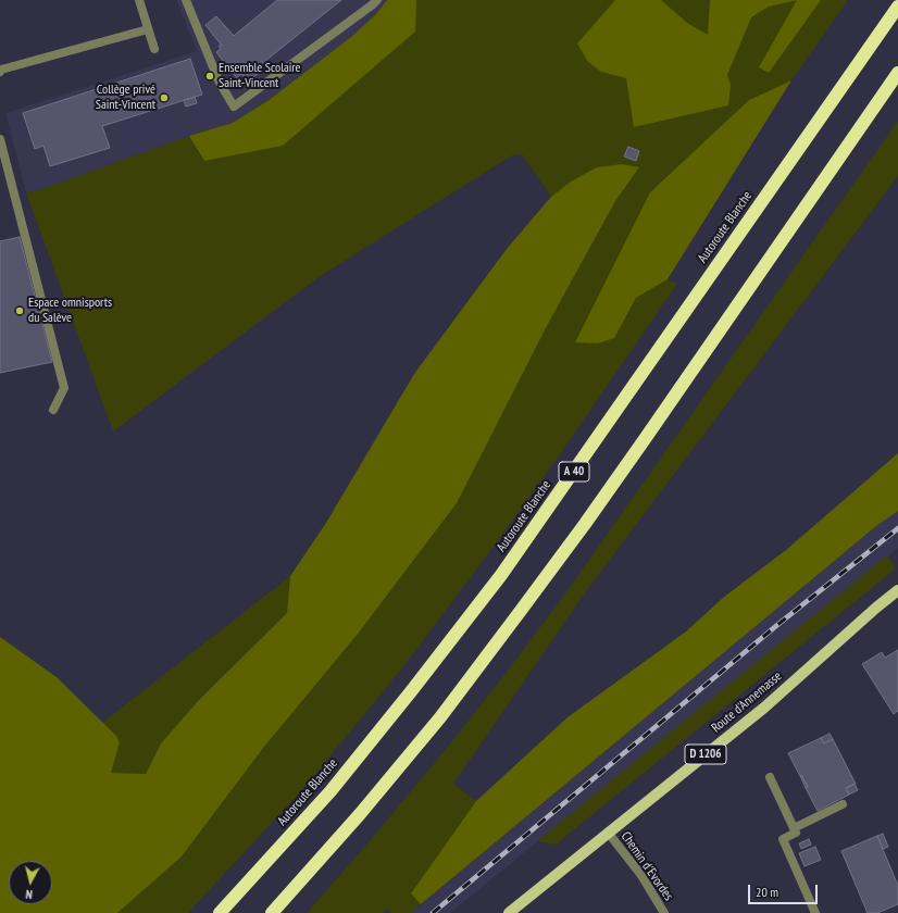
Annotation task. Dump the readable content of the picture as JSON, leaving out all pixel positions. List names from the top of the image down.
{
  "streets": {
    "highway": ["Autoroute Blanche", "A 40"],
    "main road": ["Route d'Annemasse", "D 1206"],
    "street": ["Chemin d'Evordes"]
  },
  "crossings": [
    ["Route d'Annemasse", "Chemin d'Evordes"]
  ],
  "places": ["Ensemble Scolaire Saint-Vincent", "Collège privé Saint-Vincent", "Espace omnisports du Salève"],
  "scale_bar": "20 m",
  "north": "bottom"
}
